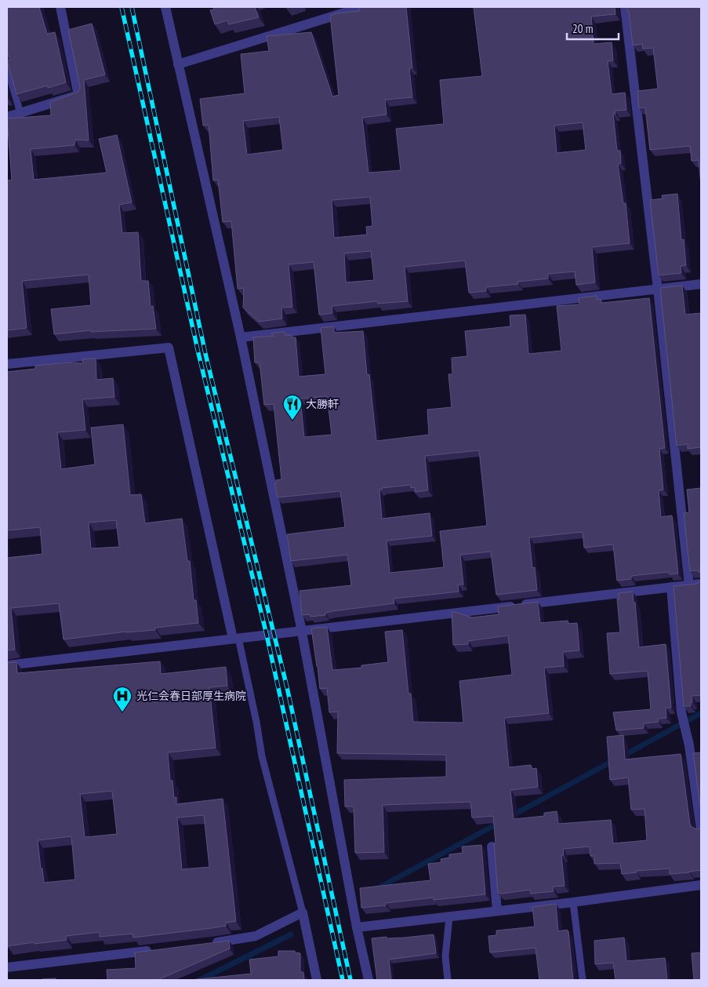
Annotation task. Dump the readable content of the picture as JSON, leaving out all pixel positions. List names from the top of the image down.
{
  "places": {
    "restaurant": ["大勝軒"],
    "hospital": ["光仁会春日部厚生病院"]
  },
  "scale_bar": "20 m"
}
